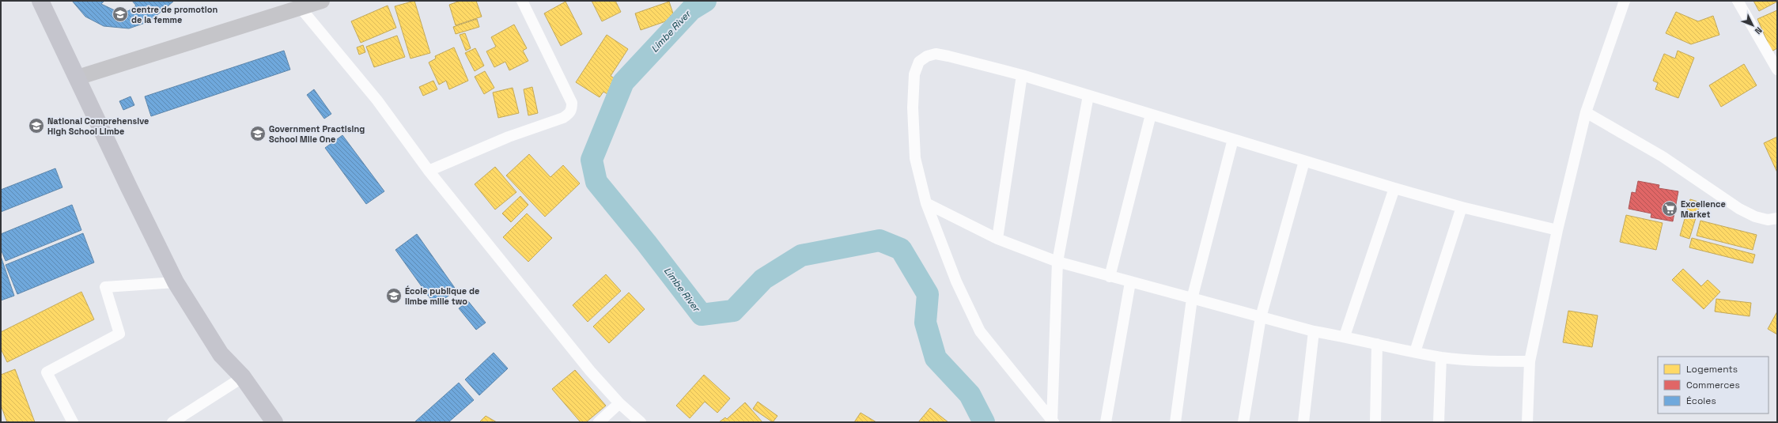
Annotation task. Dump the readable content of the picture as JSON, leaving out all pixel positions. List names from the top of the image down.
{
  "water": ["Limbe River"],
  "places": {
    "school or university": [
      "centre de promotion de la femme",
      "National Comprehensive High School Limbe",
      "Government Practising School Mile One",
      "École publique de limbe mille two"
    ],
    "supermarket": ["Excellence Market"]
  },
  "legend": ["Logements", "Commerces", "Écoles"],
  "north": "bottom right"
}
